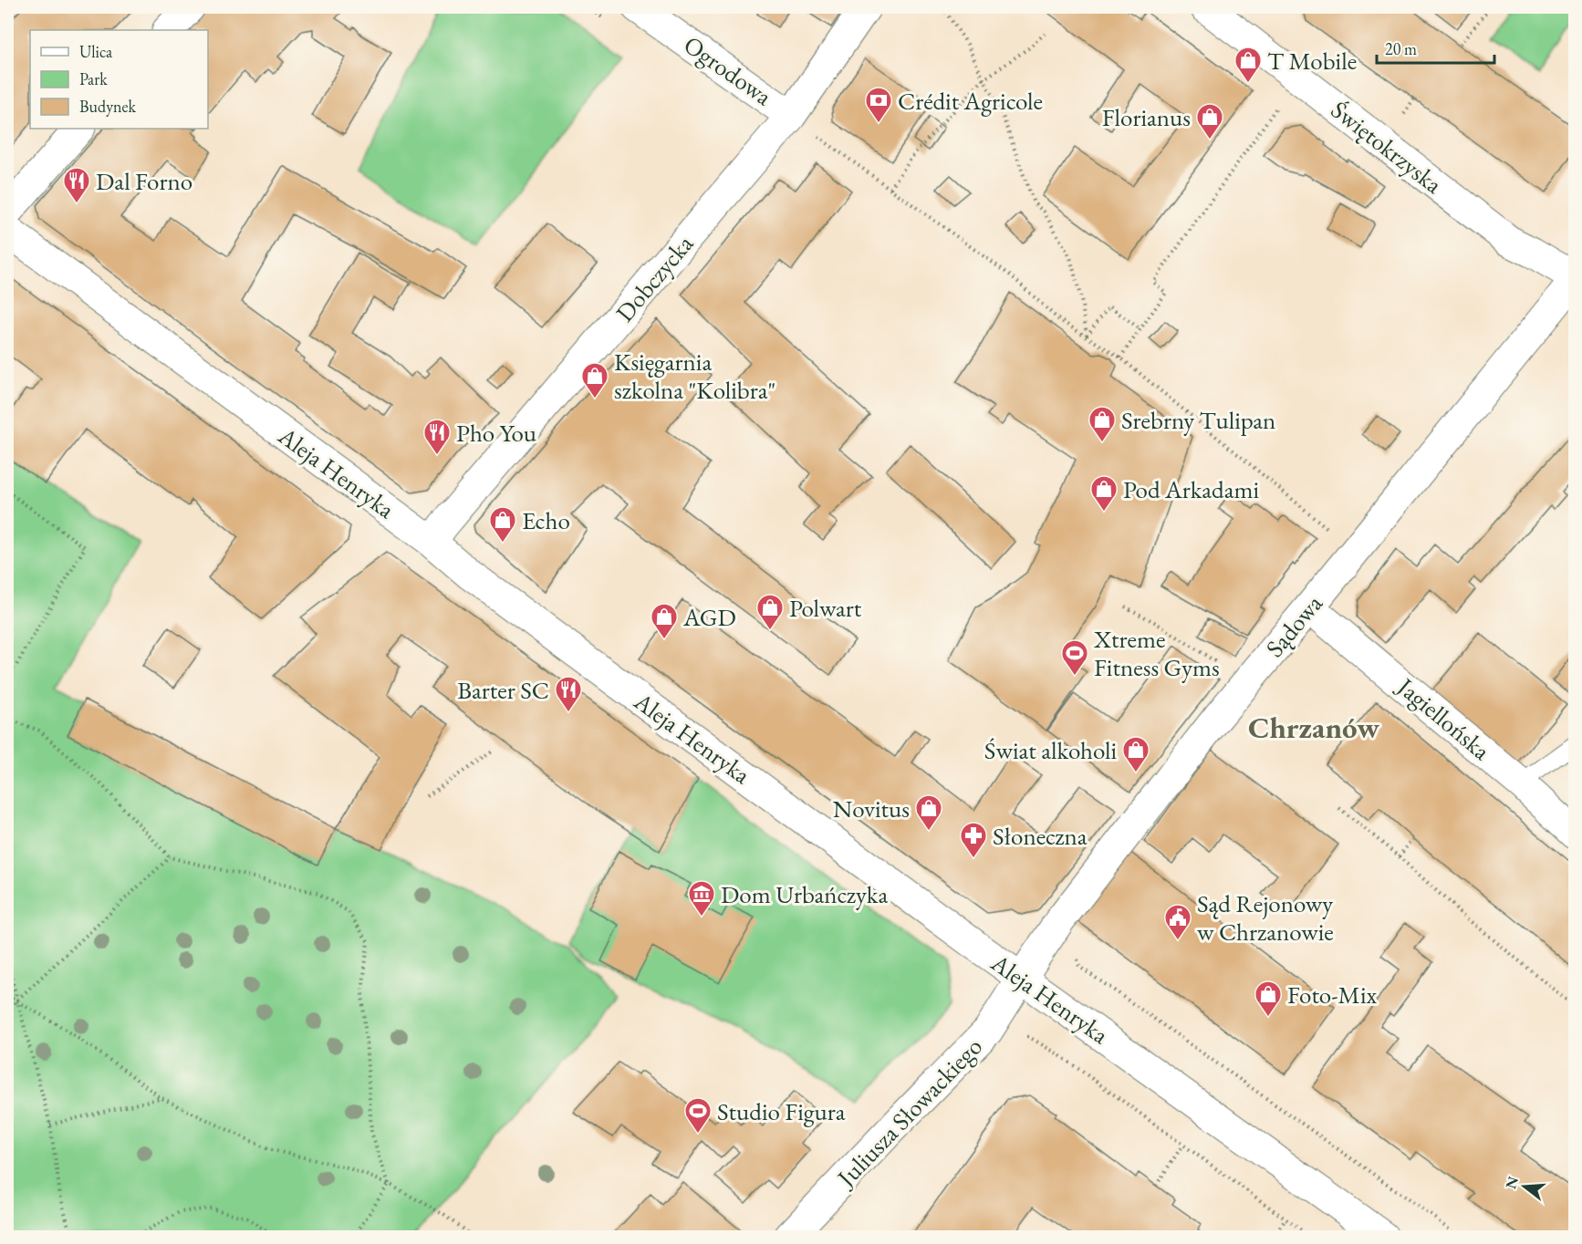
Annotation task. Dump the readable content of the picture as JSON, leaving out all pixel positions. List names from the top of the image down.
{
  "streets": {
    "street": [
      "Ogrodowa",
      "Świętokrzyska",
      "Dobczycka",
      "Aleja Henryka",
      "Sądowa",
      "Jagiellońska",
      "Juliusza Słowackiego"
    ]
  },
  "crossings": [
    ["Ogrodowa", "Dobczycka"],
    ["Świętokrzyska", "Sądowa"],
    ["Dobczycka", "Aleja Henryka"],
    ["Aleja Henryka", "Sądowa"],
    ["Aleja Henryka", "Juliusza Słowackiego"],
    ["Sądowa", "Jagiellońska"],
    ["Sądowa", "Juliusza Słowackiego"]
  ],
  "districts": ["Chrzanów"],
  "places": {
    "shop": [
      "T Mobile",
      "Florianus",
      "Księgarnia szkolna \"Kolibra\"",
      "Srebrny Tulipan",
      "Pod Arkadami",
      "Echo",
      "Polwart",
      "AGD",
      "Świat alkoholi",
      "Novitus",
      "Foto-Mix"
    ],
    "bank": ["Crédit Agricole"],
    "restaurant": ["Dal Forno", "Pho You", "Barter SC"],
    "sports": ["Xtreme Fitness Gyms", "Studio Figura"],
    "pharmacy": ["Słoneczna"],
    "museum": ["Dom Urbańczyka"],
    "public building": ["Sąd Rejonowy w Chrzanowie"]
  },
  "legend": ["Ulica", "Park", "Budynek"],
  "scale_bar": "20 m",
  "north": "left"
}
